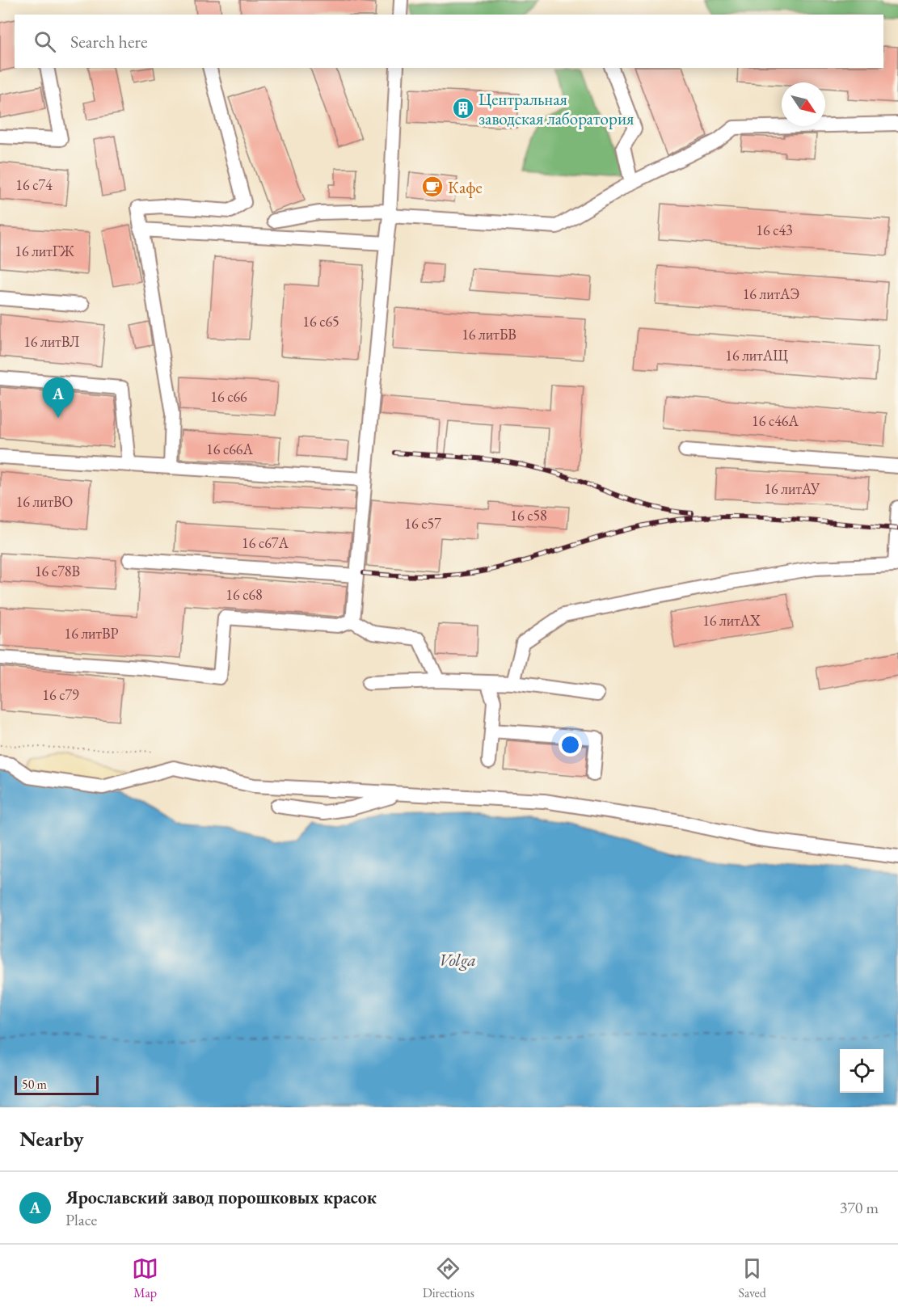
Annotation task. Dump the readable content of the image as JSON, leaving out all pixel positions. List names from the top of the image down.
{
  "water": ["Volga"],
  "places": {
    "building": ["Центральная заводская лаборатория"],
    "cafe": ["Кафе"]
  },
  "house_numbers": [
    "16 с74",
    "16 с43",
    "16 литГЖ",
    "16 литАЭ",
    "16 с65",
    "16 литБВ",
    "16 литВЛ",
    "16 литАЩ",
    "16 с66",
    "16 с46А",
    "16 с66А",
    "16 литАУ",
    "16 литВО",
    "16 с58",
    "16 с57",
    "16 с67А",
    "16 с78В",
    "16 с68",
    "16 литАХ",
    "16 литВР",
    "16 с79"
  ],
  "scale_bar": "50 m",
  "north": "bottom right",
  "page": {
    "search": "Search here",
    "pins": "A",
    "scale": "50 m",
    "heading": "Nearby",
    "list": [
      {
        "mark": "A",
        "name": "Ярославский завод порошковых красок",
        "note": "Place",
        "value": "370 m"
      }
    ],
    "nav": ["Map", "Directions", "Saved"]
  }
}
